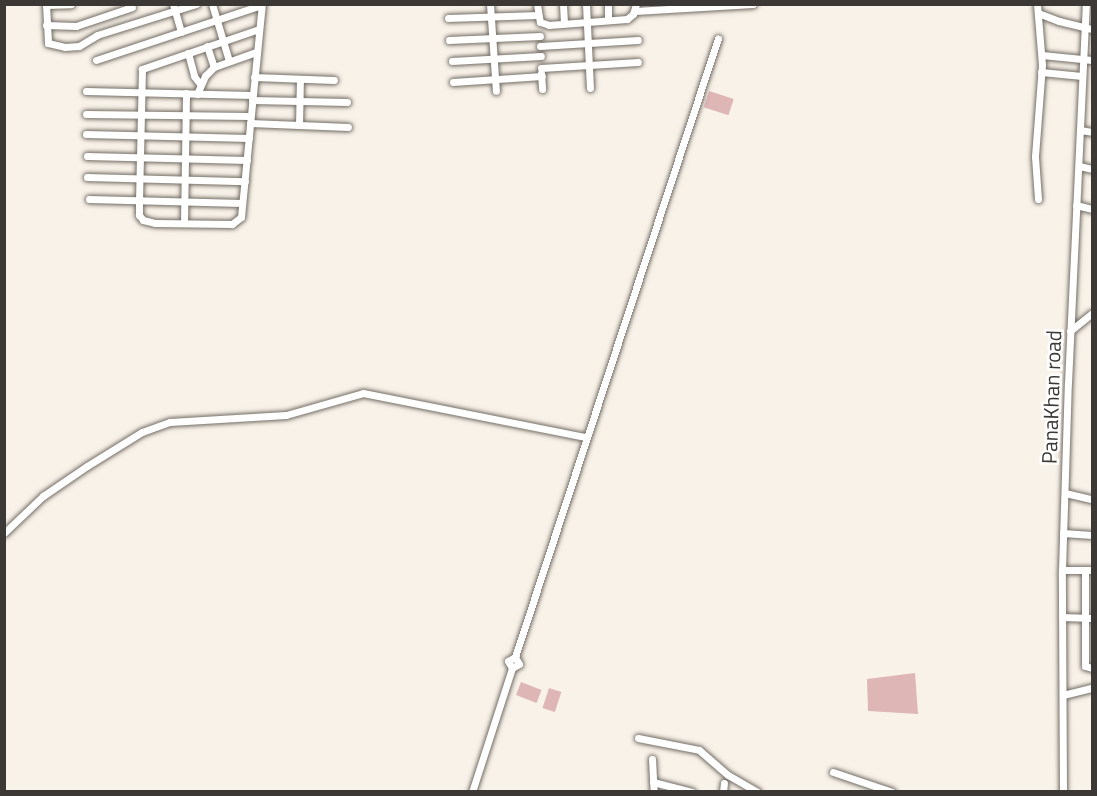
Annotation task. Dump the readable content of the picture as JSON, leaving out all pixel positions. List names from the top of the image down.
{
  "streets": {
    "street": ["PanaKhan road"]
  }
}
